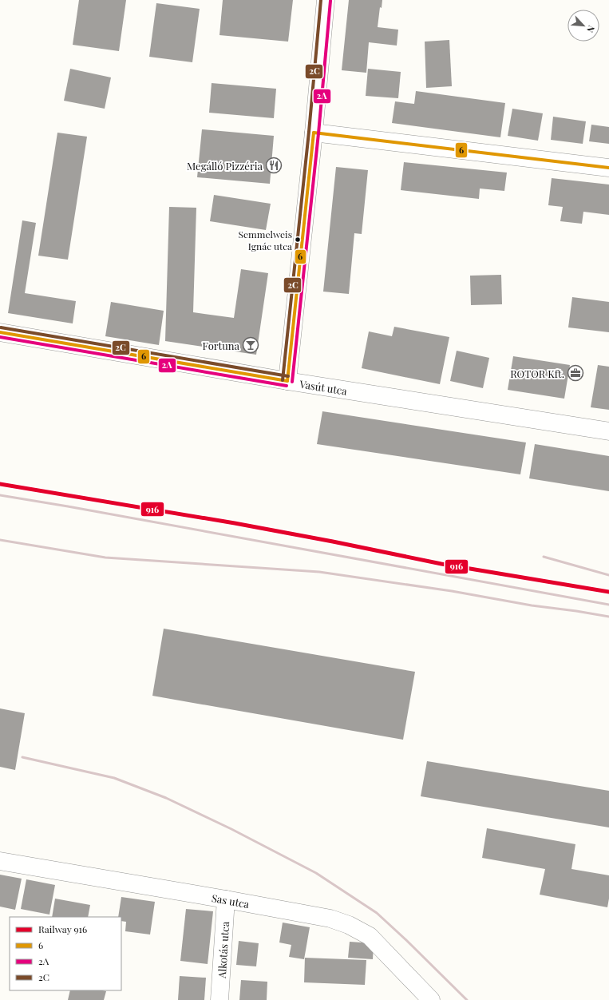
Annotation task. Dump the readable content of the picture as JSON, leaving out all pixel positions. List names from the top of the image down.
{
  "streets": {
    "street": ["Vasút utca", "Sas utca", "Alkotás utca"]
  },
  "crossings": [
    ["Sas utca", "Alkotás utca"]
  ],
  "places": {
    "restaurant": ["Megálló Pizzéria"],
    "other": ["Semmelweis Ignác utca"],
    "bar": ["Fortuna"],
    "office": ["ROTOR Kft."]
  },
  "lines": [
    "transit line 2C",
    "transit line 2A",
    "transit line 6",
    "rail line 916"
  ],
  "legend": [
    "Railway 916",
    "6",
    "2A",
    "2C"
  ],
  "north": "bottom right"
}
